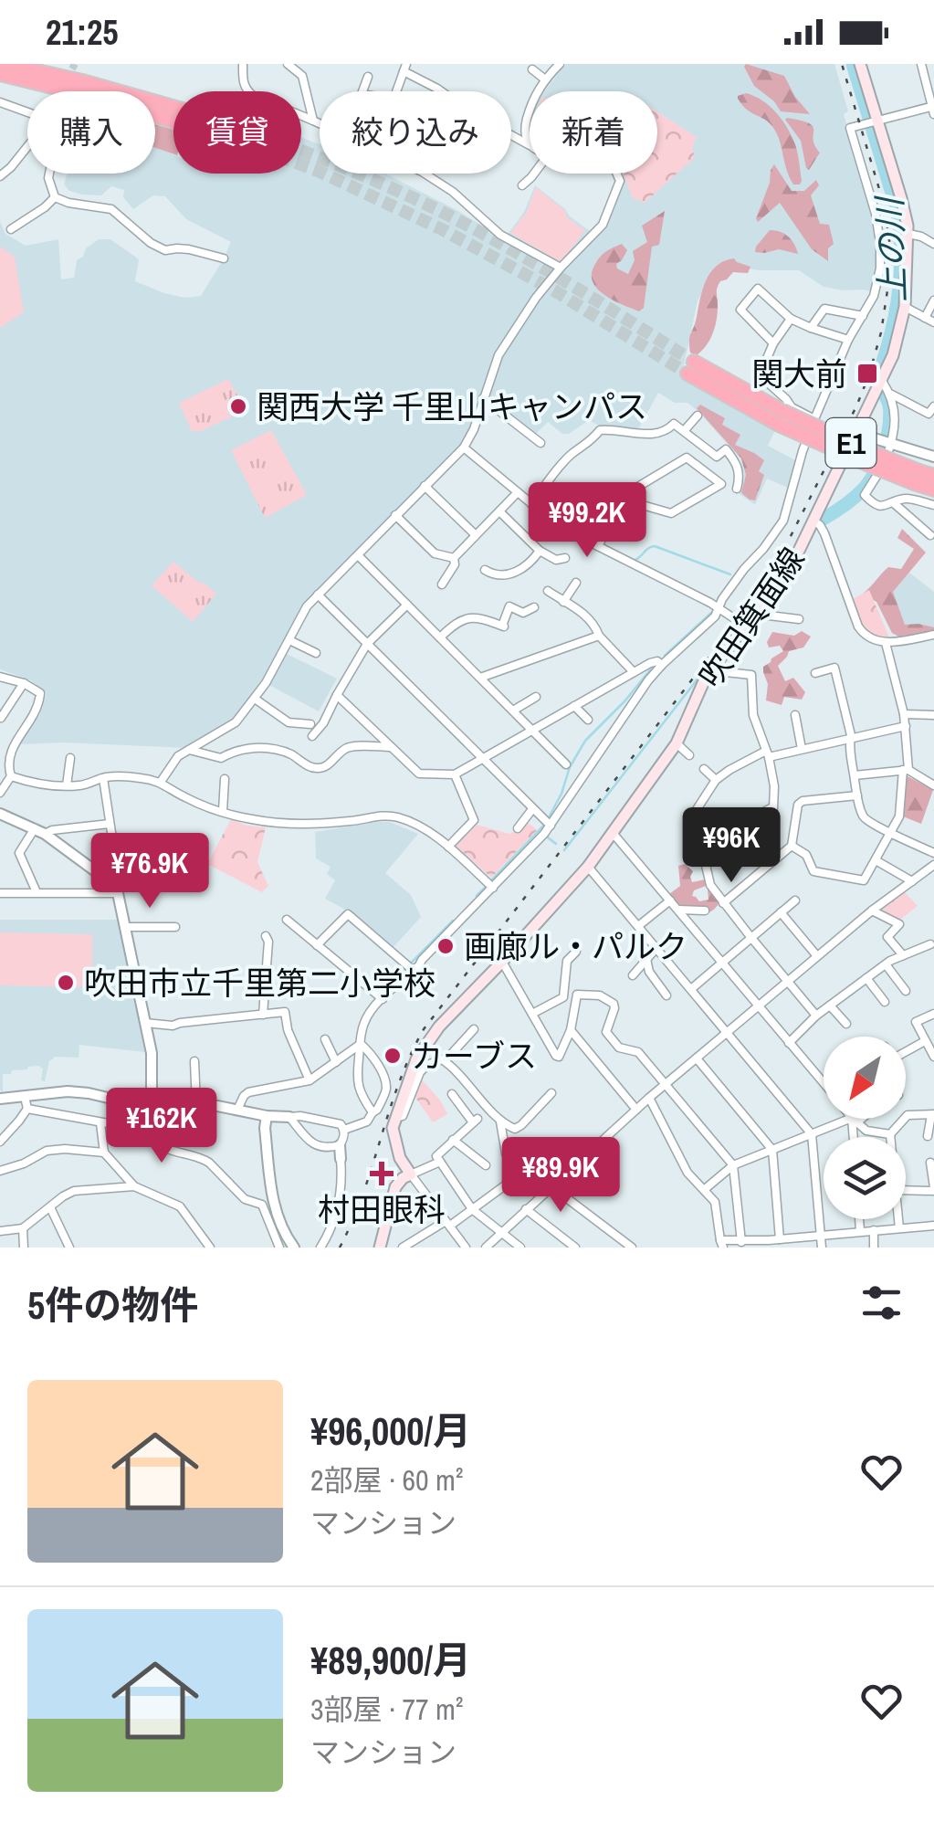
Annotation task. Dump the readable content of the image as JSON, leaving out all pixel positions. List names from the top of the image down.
{
  "streets": {
    "highway": ["E1"],
    "main road": ["吹田箕面線"]
  },
  "water": ["上の川"],
  "places": {
    "transit": ["関大前"],
    "other": [
      "関西大学 千里山キャンパス",
      "画廊ル・パルク",
      "吹田市立千里第二小学校",
      "カーブス"
    ],
    "health": ["村田眼科"]
  },
  "north": "bottom left",
  "page": {
    "status": "21:25",
    "chip": [
      "購入",
      "賃貸",
      "絞り込み",
      "新着"
    ],
    "price": [
      "¥99.2K",
      "¥96K",
      "¥76.9K",
      "¥162K",
      "¥89.9K"
    ],
    "heading": "5件の物件",
    "list": [
      {
        "name": "¥96,000/月",
        "note": "2部屋 · 60 m² · マンション"
      },
      {
        "name": "¥89,900/月",
        "note": "3部屋 · 77 m² · マンション"
      }
    ]
  }
}
